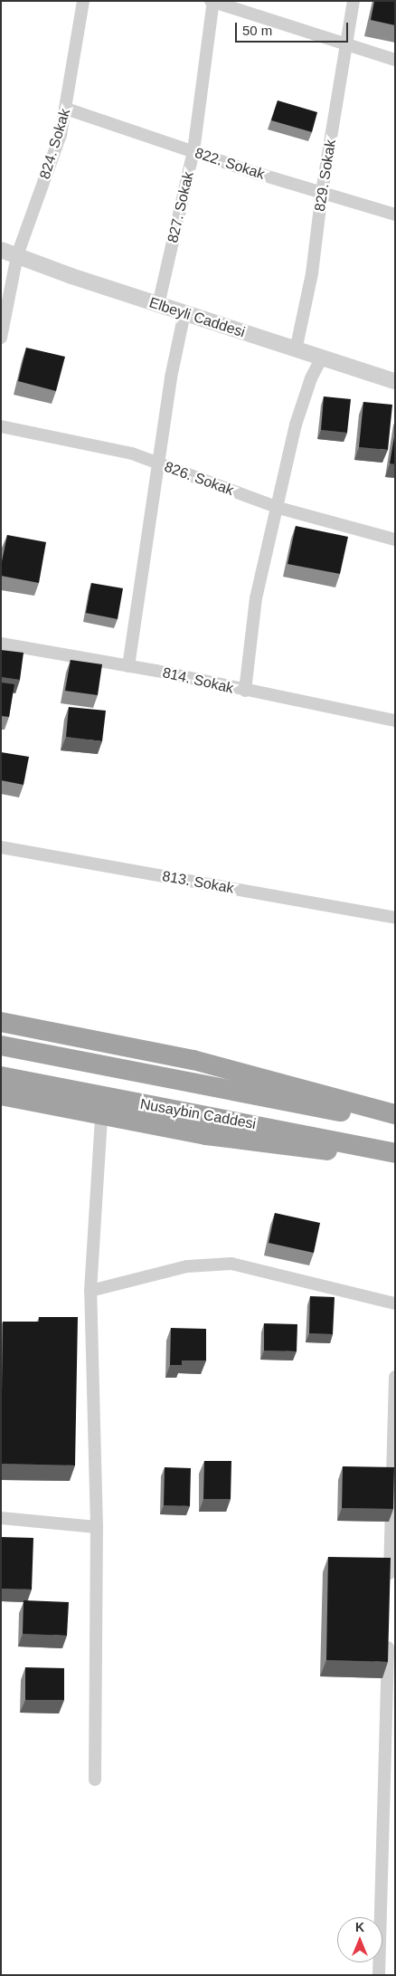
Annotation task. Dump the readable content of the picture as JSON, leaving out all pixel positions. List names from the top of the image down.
{
  "streets": {
    "highway": ["Nusaybin Caddesi"],
    "street": [
      "824. Sokak",
      "822. Sokak",
      "829. Sokak",
      "827. Sokak",
      "Elbeyli Caddesi",
      "826. Sokak",
      "814. Sokak",
      "813. Sokak"
    ]
  },
  "crossings": [
    ["824. Sokak", "822. Sokak"],
    ["824. Sokak", "Elbeyli Caddesi"],
    ["822. Sokak", "829. Sokak"],
    ["822. Sokak", "827. Sokak"],
    ["829. Sokak", "Elbeyli Caddesi"],
    ["827. Sokak", "Elbeyli Caddesi"]
  ],
  "scale_bar": "50 m",
  "north": "top"
}
